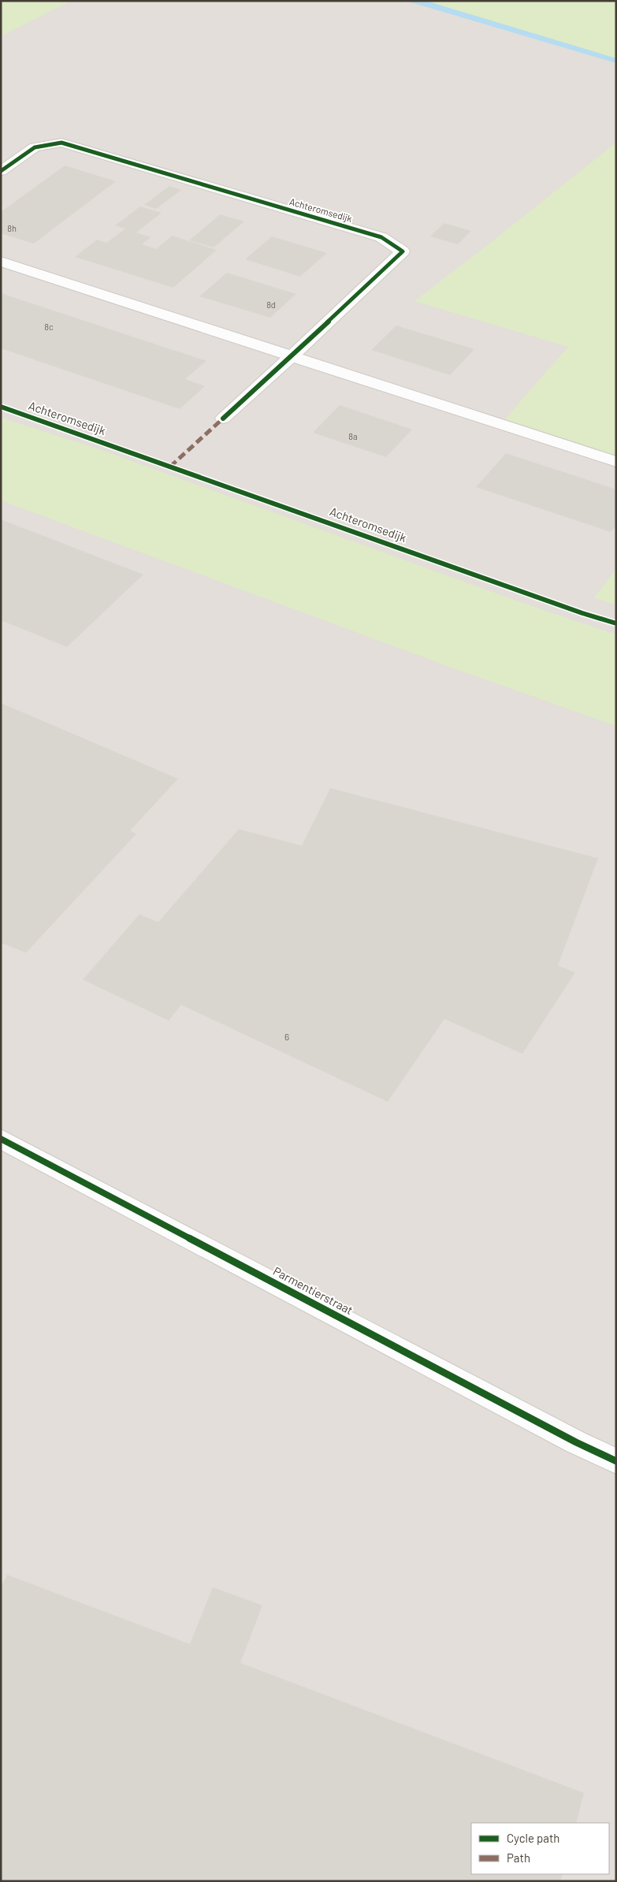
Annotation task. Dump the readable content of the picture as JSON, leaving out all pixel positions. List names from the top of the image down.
{
  "streets": {
    "street": ["Achteromsedijk", "Parmentierstraat"]
  },
  "house_numbers": [
    "8h",
    "8d",
    "8c",
    "8a",
    "6"
  ],
  "legend": ["Cycle path", "Path"]
}
